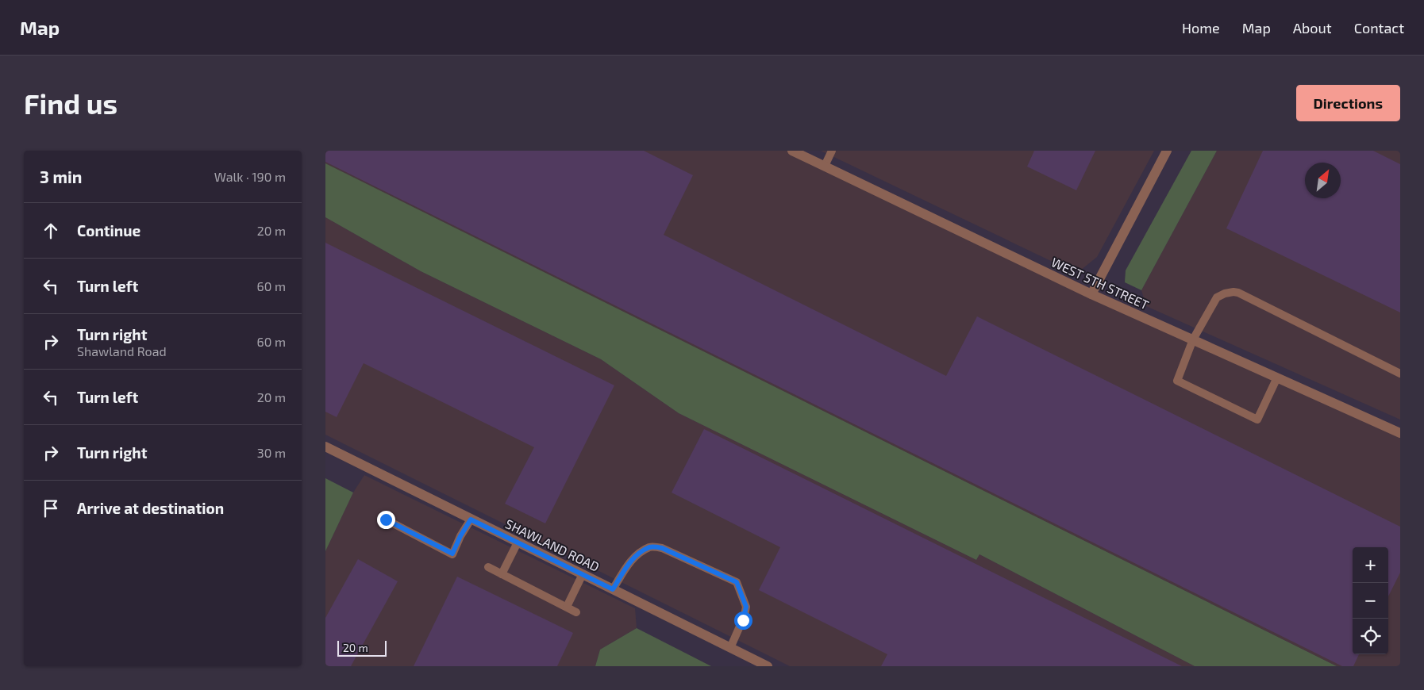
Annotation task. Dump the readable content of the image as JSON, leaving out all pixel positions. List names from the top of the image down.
{
  "streets": {
    "street": ["WEST 5TH STREET", "SHAWLAND ROAD"]
  },
  "scale_bar": "20 m",
  "north": "top right",
  "page": {
    "header": "Map",
    "nav": [
      "Home",
      "Map",
      "About",
      "Contact"
    ],
    "buttons": "Directions",
    "title": "Find us",
    "heading": ["3 min", "Walk · 190 m"],
    "list": [
      ["Continue", "20 m"],
      ["Turn left", "60 m"],
      ["Turn right", "Shawland Road", "60 m"],
      ["Turn left", "20 m"],
      ["Turn right", "30 m"],
      "Arrive at destination"
    ],
    "map_buttons": ["+", "−"],
    "scale": "20 m"
  }
}
